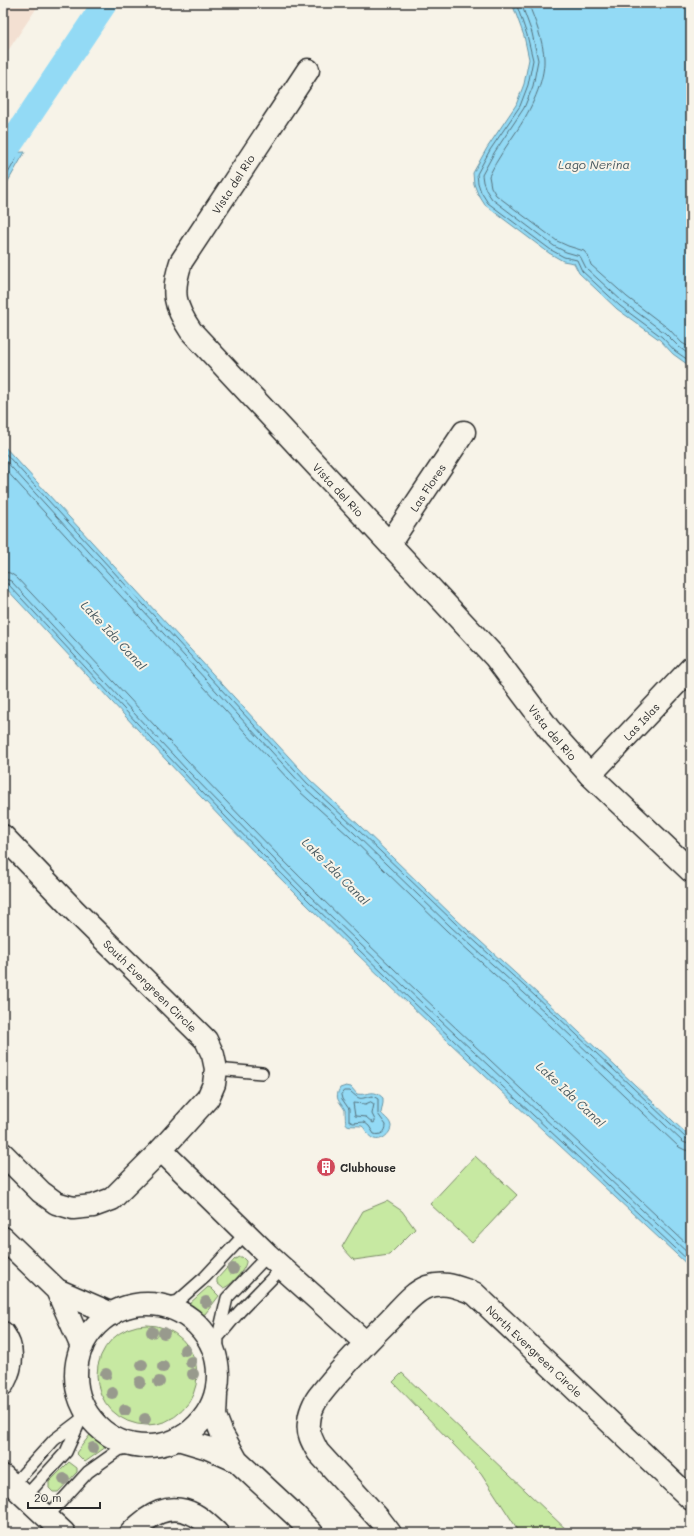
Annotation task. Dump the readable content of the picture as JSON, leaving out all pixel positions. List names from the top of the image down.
{
  "streets": {
    "street": [
      "Vista del Rio",
      "Las Flores",
      "Las Islas",
      "South Evergreen Circle",
      "North Evergreen Circle"
    ]
  },
  "crossings": [
    ["Vista del Rio", "Las Flores"],
    ["Vista del Rio", "Las Islas"]
  ],
  "water": ["Lago Nerina", "Lake Ida Canal"],
  "places": {
    "building": ["Clubhouse"]
  },
  "scale_bar": "20 m"
}
